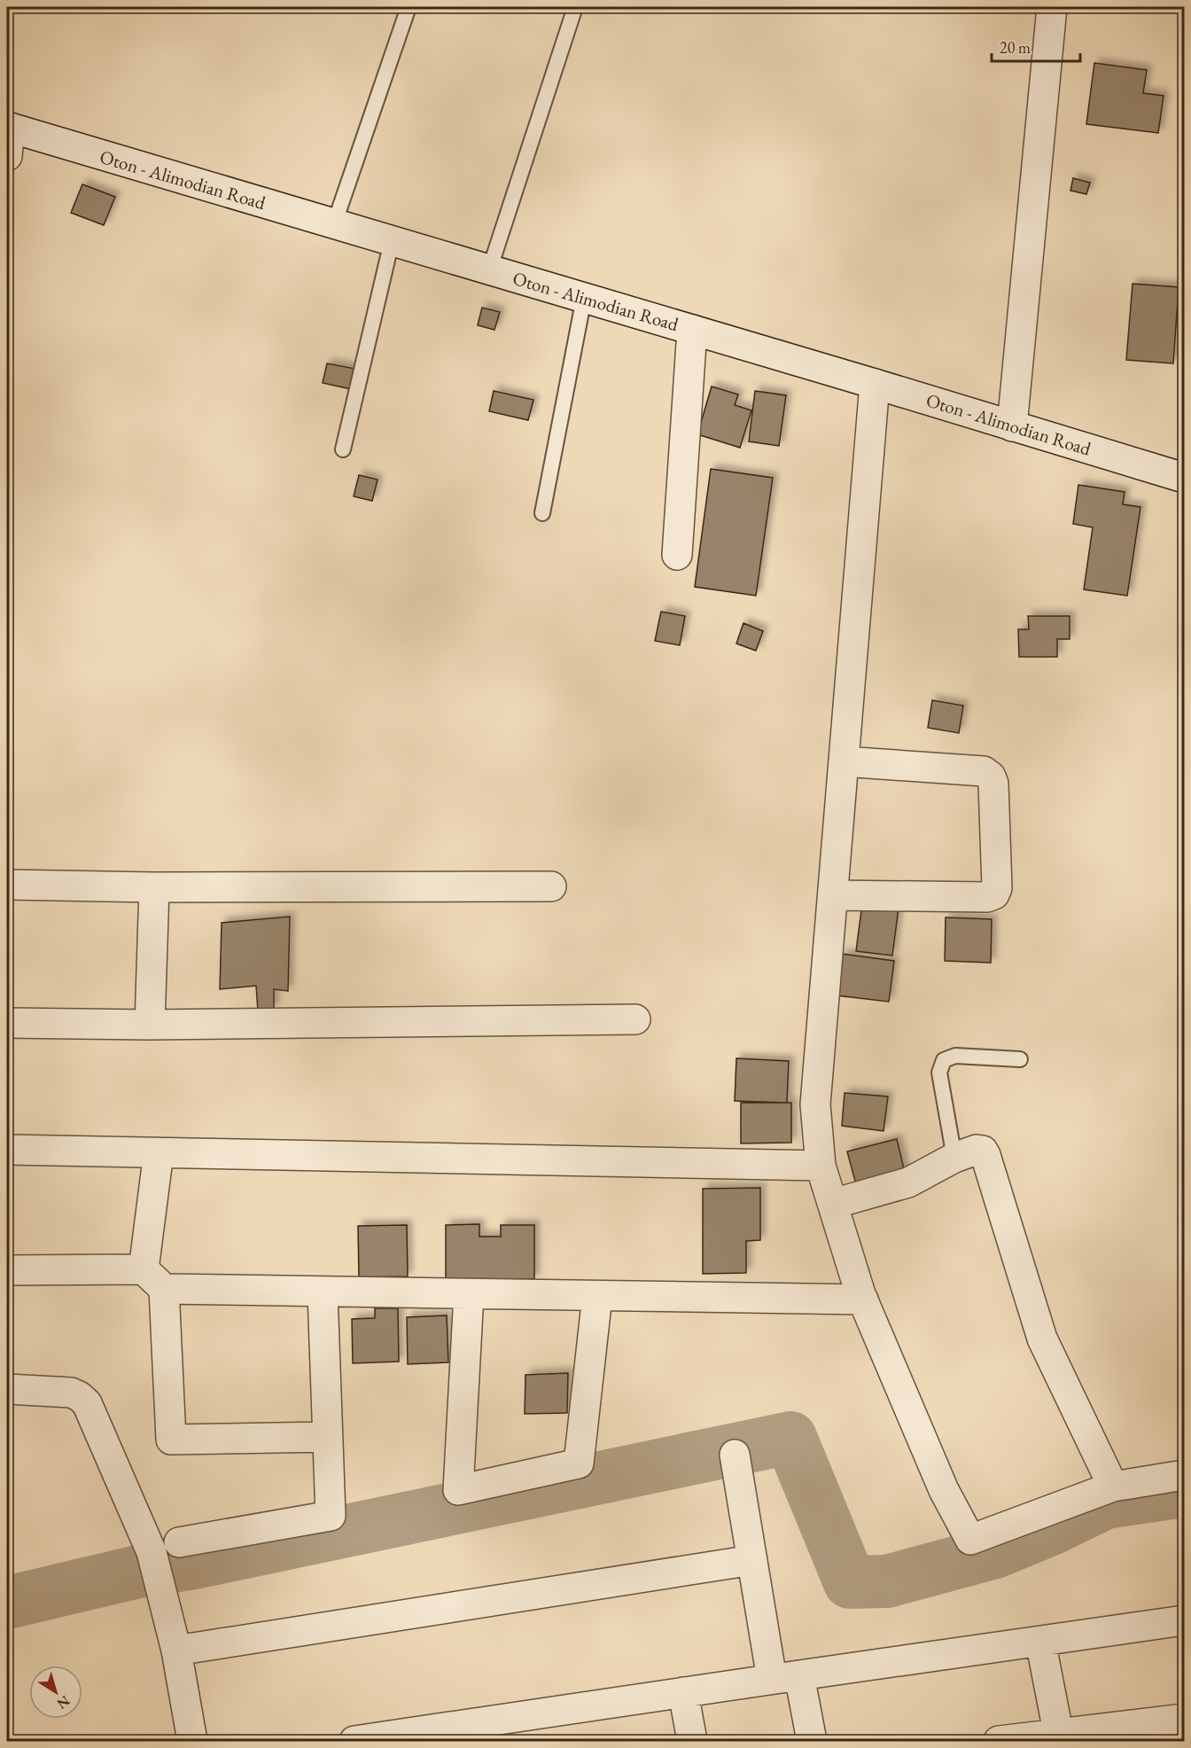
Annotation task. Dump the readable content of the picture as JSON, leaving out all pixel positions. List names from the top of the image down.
{
  "streets": {
    "street": ["Oton - Alimodian Road"]
  },
  "scale_bar": "20 m",
  "north": "bottom right"
}
